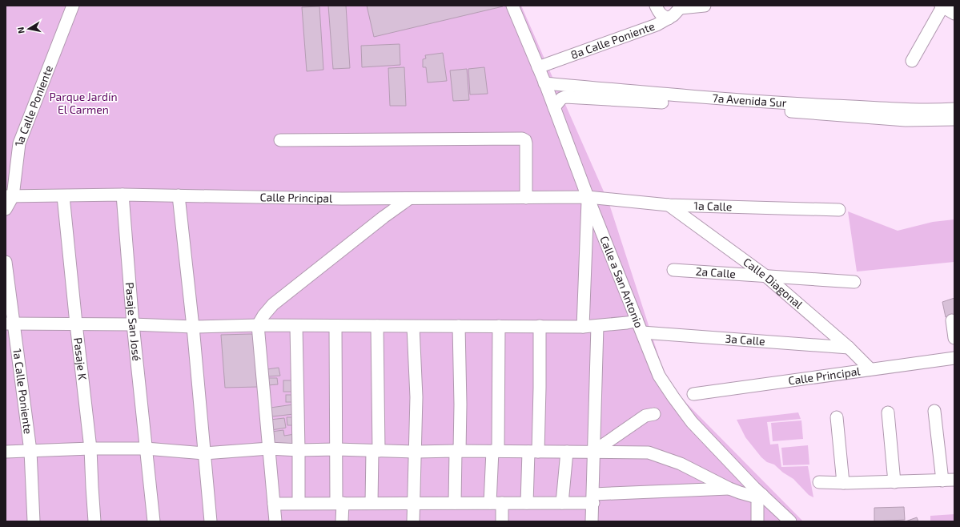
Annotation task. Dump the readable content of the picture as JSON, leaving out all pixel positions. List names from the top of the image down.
{
  "streets": {
    "street": [
      "8a Calle Poniente",
      "7a Avenida Sur",
      "1a Calle Poniente",
      "Calle Principal",
      "1a Calle",
      "2a Calle",
      "Calle a San Antonio",
      "Calle Diagonal",
      "Pasaje San José",
      "3a Calle",
      "Pasaje K"
    ]
  },
  "crossings": [
    ["8a Calle Poniente", "Calle a San Antonio"],
    ["7a Avenida Sur", "Calle a San Antonio"],
    ["1a Calle Poniente", "Calle Principal"],
    ["Calle Principal", "1a Calle"],
    ["Calle Principal", "Calle a San Antonio"],
    ["Calle Principal", "Calle Diagonal"],
    ["Calle Principal", "Pasaje San José"],
    ["Calle Principal", "Pasaje K"],
    ["1a Calle", "Calle a San Antonio"],
    ["1a Calle", "Calle Diagonal"],
    ["2a Calle", "Calle Diagonal"],
    ["Calle a San Antonio", "3a Calle"],
    ["Calle Diagonal", "3a Calle"]
  ],
  "parks": ["Parque Jardín El Carmen"],
  "north": "left"
}
